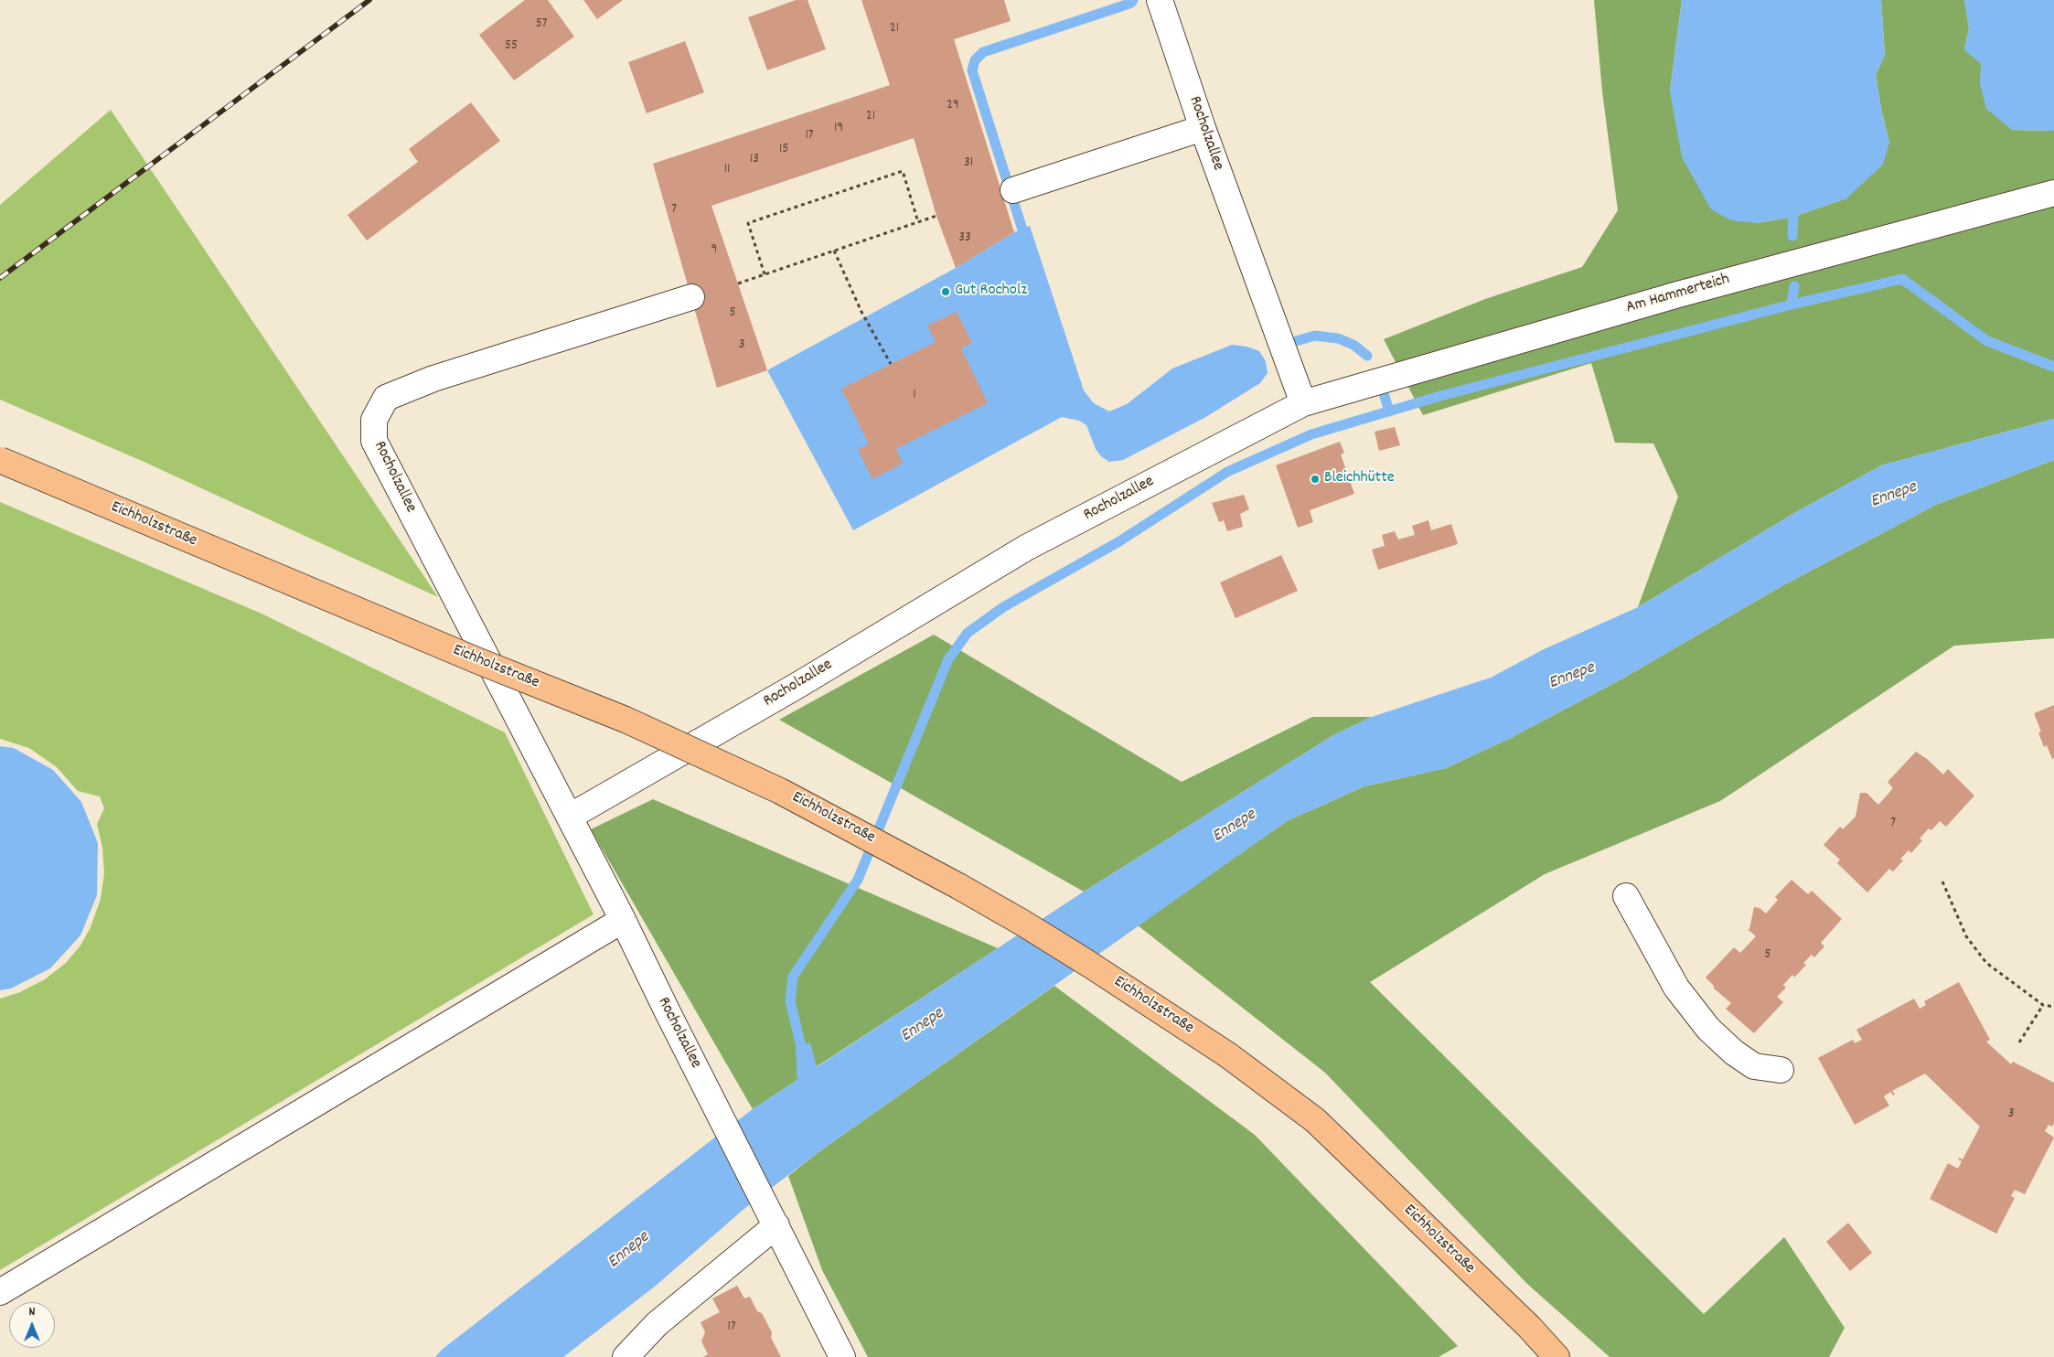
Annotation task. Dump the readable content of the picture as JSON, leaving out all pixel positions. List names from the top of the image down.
{
  "streets": {
    "main road": ["Eichholzstraße"],
    "street": ["Rocholzallee", "Am Hammerteich"]
  },
  "crossings": [
    ["Rocholzallee", "Am Hammerteich"]
  ],
  "water": ["Ennepe"],
  "places": ["Gut Rocholz", "Bleichhütte"],
  "house_numbers": [
    "57",
    "21",
    "55",
    "29",
    "21",
    "19",
    "17",
    "15",
    "13",
    "31",
    "11",
    "7",
    "33",
    "9",
    "5",
    "3",
    "1",
    "7",
    "5",
    "3",
    "17"
  ],
  "north": "top"
}
